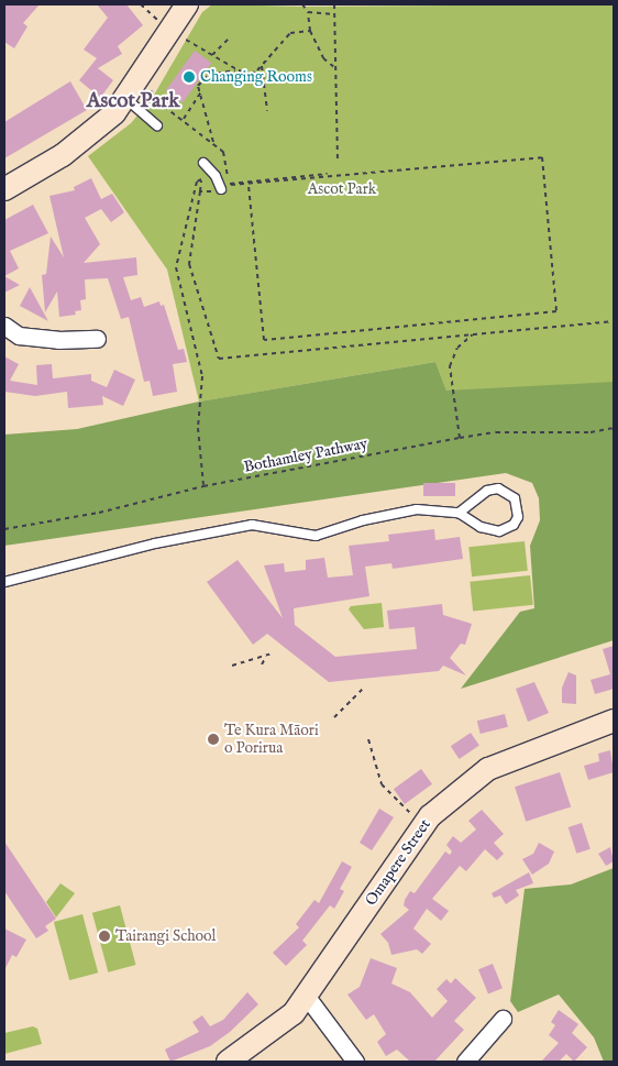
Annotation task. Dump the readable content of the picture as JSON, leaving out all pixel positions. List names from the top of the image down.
{
  "streets": {
    "main road": ["Omapere Street"],
    "path": ["Bothamley Pathway"]
  },
  "districts": ["Ascot Park"],
  "parks": ["Ascot Park"],
  "places": ["Changing Rooms", "Te Kura Māori o Porirua", "Tairangi School"]
}
